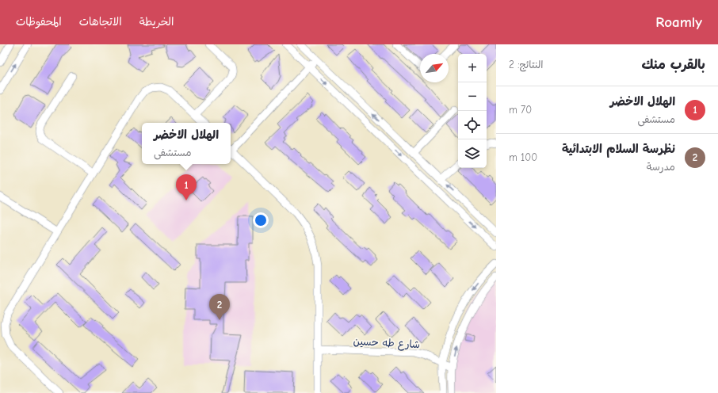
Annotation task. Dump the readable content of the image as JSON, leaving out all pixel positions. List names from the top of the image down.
{
  "streets": {
    "street": ["شارع طه حسين"]
  },
  "north": "top right",
  "page": {
    "header": "Roamly",
    "nav": ["الخريطة", "الاتجاهات", "المحفوظات"],
    "heading": ["بالقرب منك", "النتائج: 2"],
    "map_buttons": ["+", "−"],
    "list": [
      {
        "mark": "1",
        "name": "الهلال الاخضر",
        "note": "مستشفى",
        "value": "70 m"
      },
      {
        "mark": "2",
        "name": "نظرسة السلام الابتدائية",
        "note": "مدرسة",
        "value": "100 m"
      }
    ],
    "popup": ["الهلال الاخضر", "مستشفى"],
    "pins": ["1", "2"]
  }
}
